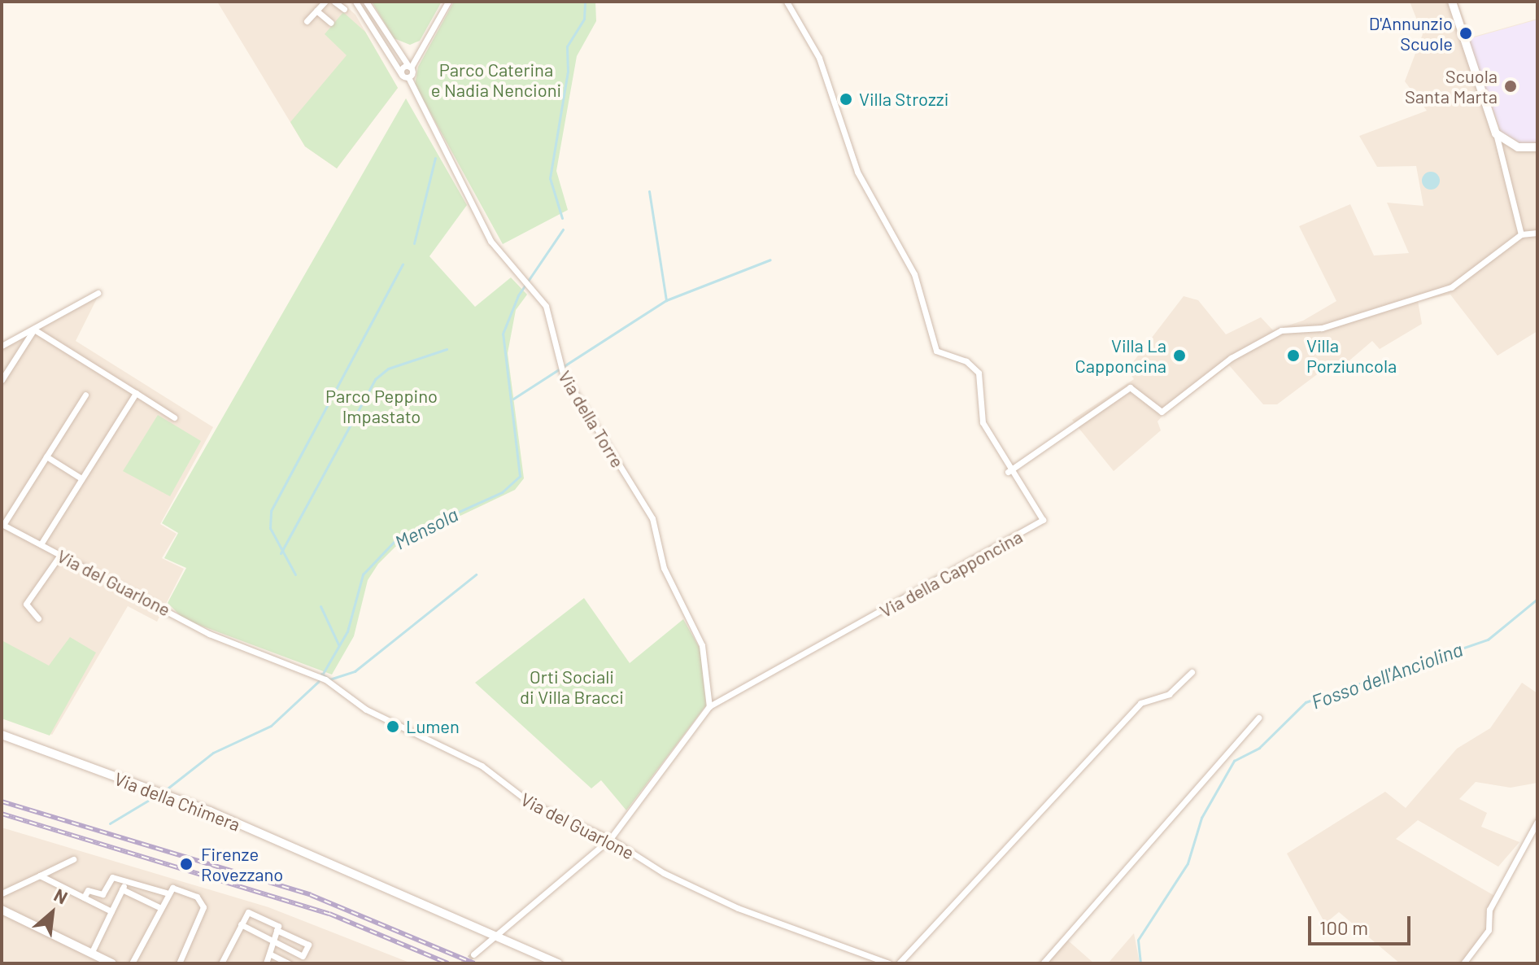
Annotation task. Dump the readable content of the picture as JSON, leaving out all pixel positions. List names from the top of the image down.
{
  "streets": {
    "street": [
      "Via della Torre",
      "Via della Capponcina",
      "Via del Guarlone",
      "Via della Chimera"
    ]
  },
  "crossings": [
    ["Via della Torre", "Via della Capponcina"]
  ],
  "water": ["Mensola", "Fosso dell'Anciolina"],
  "parks": ["Parco Caterina e Nadia Nencioni", "Parco Peppino Impastato", "Orti Sociali di Villa Bracci"],
  "places": [
    "D'Annunzio Scuole",
    "Scuola Santa Marta",
    "Villa Strozzi",
    "Villa La Capponcina",
    "Villa Porziuncola",
    "Lumen",
    "Firenze Rovezzano"
  ],
  "scale_bar": "100 m",
  "north": "top right"
}
